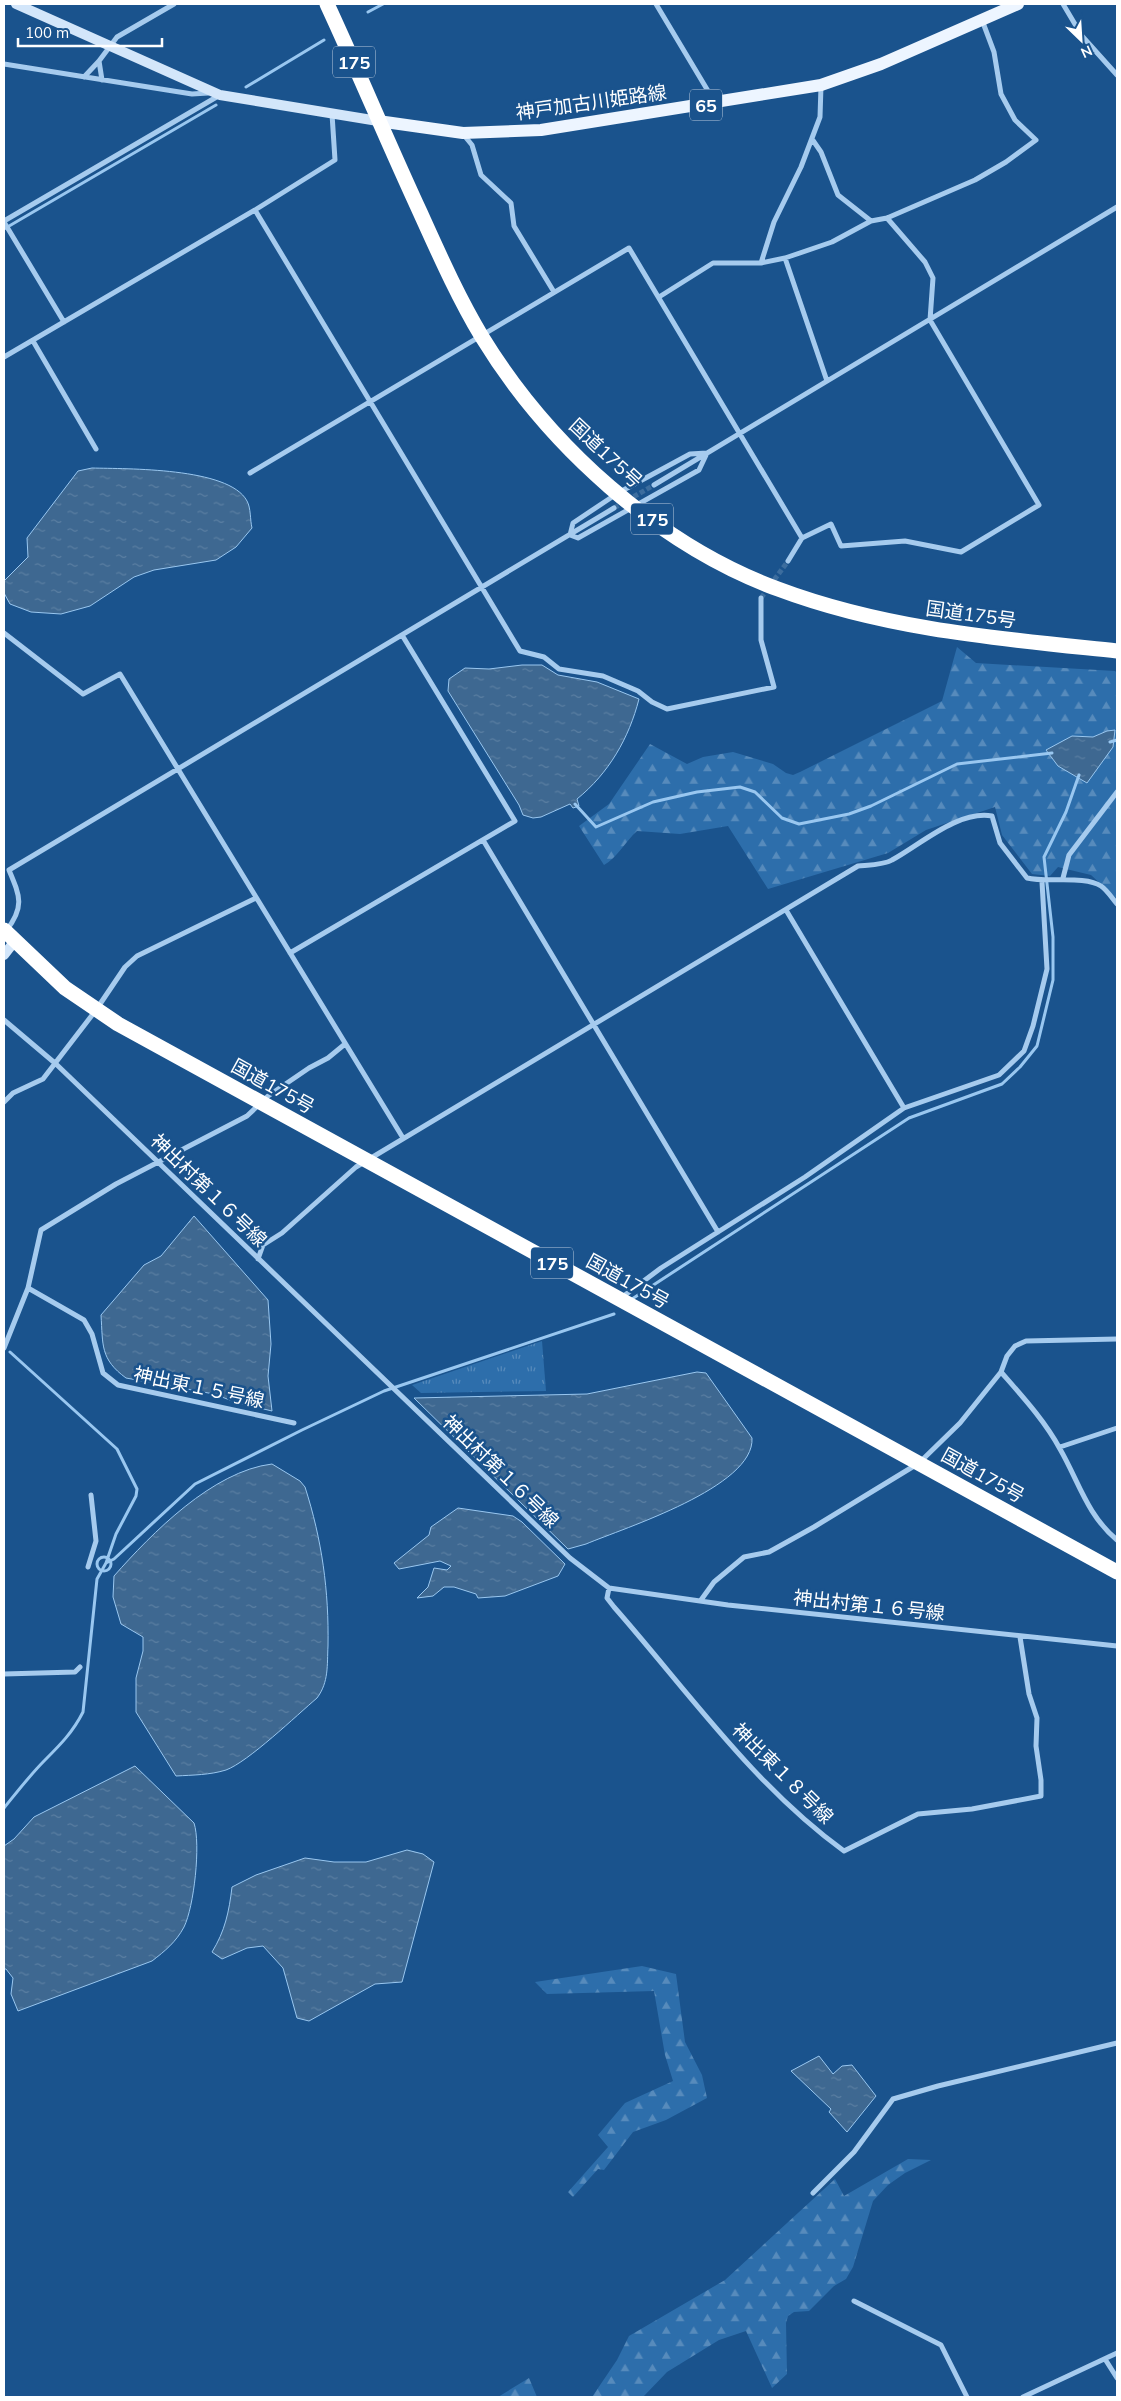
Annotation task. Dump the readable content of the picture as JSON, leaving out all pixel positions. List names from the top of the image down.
{
  "streets": {
    "highway": ["175", "国道175号"],
    "main road": ["神戸加古川姫路線", "65"],
    "street": ["神出村第１６号線", "神出東１５号線", "神出東１８号線"]
  },
  "crossings": [
    ["神戸加古川姫路線", "国道175号"],
    ["神出村第１６号線", "神出東１８号線"]
  ],
  "scale_bar": "100 m",
  "north": "bottom right"
}
